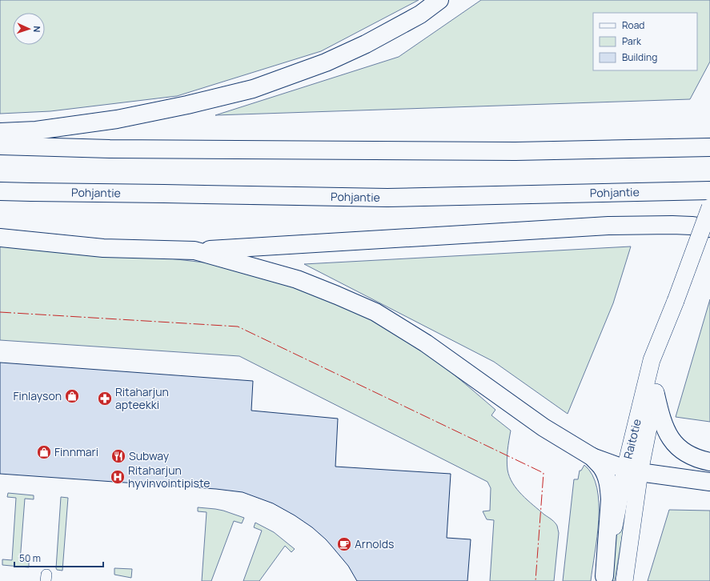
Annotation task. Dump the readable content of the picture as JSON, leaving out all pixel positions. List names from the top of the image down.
{
  "streets": {
    "highway": ["Pohjantie"],
    "main road": ["Raitotie"]
  },
  "places": {
    "shop": ["Finlayson", "Finnmari"],
    "pharmacy": ["Ritaharjun apteekki"],
    "restaurant": ["Subway"],
    "hospital": ["Ritaharjun hyvinvointipiste"],
    "cafe": ["Arnolds"]
  },
  "legend": ["Road", "Park", "Building"],
  "scale_bar": "50 m",
  "north": "right"
}
